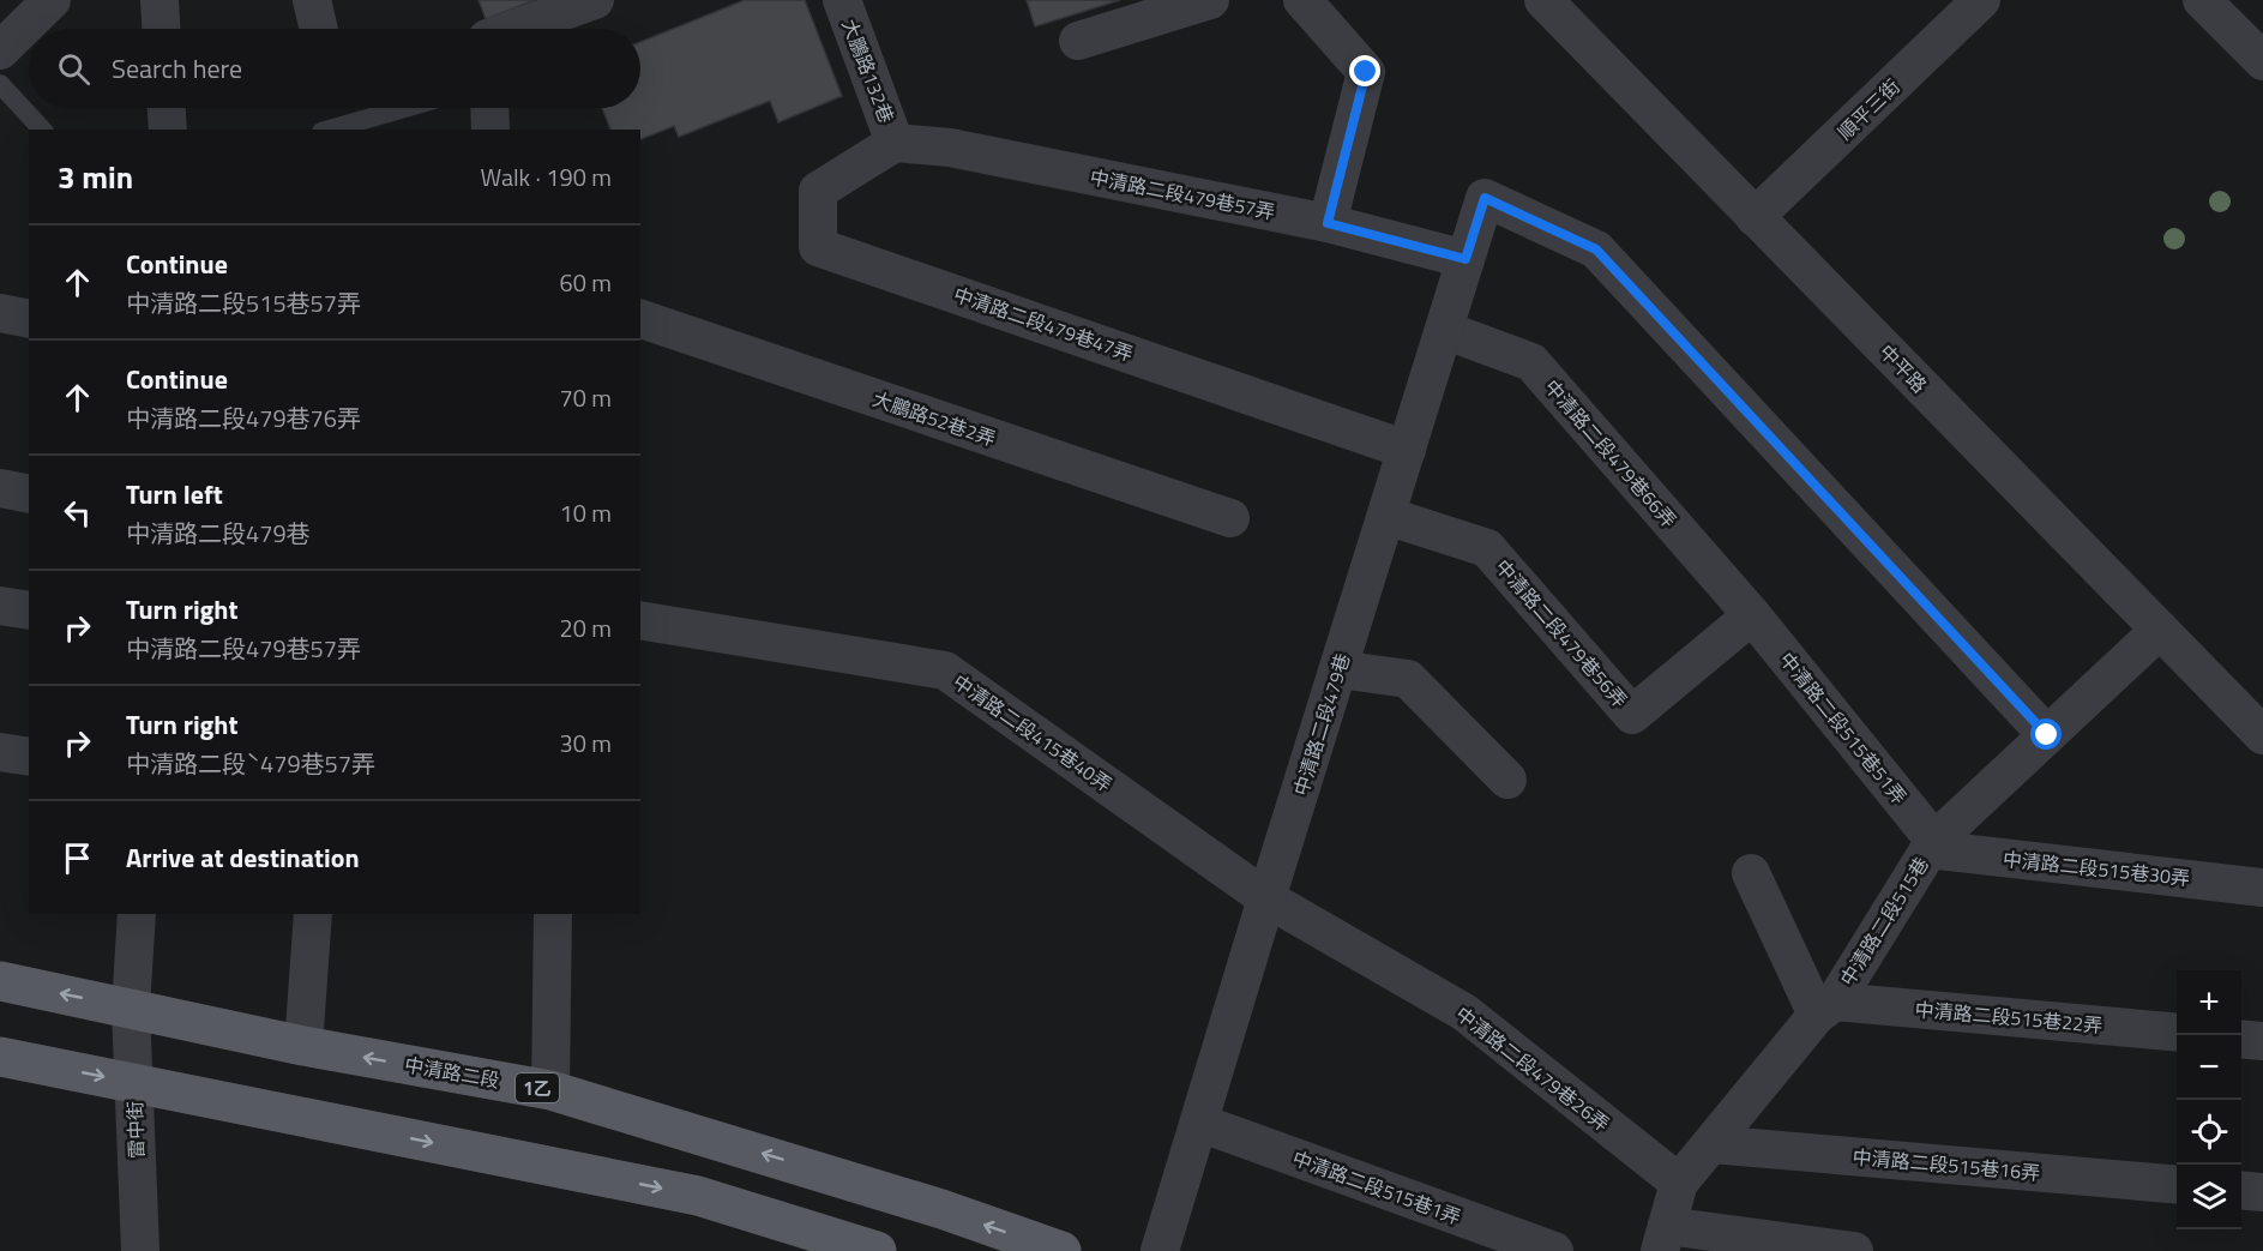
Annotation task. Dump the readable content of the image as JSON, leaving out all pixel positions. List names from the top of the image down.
{
  "streets": {
    "main road": ["中清路二段", "1乙"],
    "street": [
      "大鵬路132巷",
      "順平三街",
      "中清路二段479巷57弄",
      "中清路二段479巷47弄",
      "中平路",
      "大鵬路52巷2弄",
      "中清路二段479巷66弄",
      "中清路二段479巷56弄",
      "中清路二段479巷",
      "中清路二段515巷51弄",
      "中清路二段415巷40弄",
      "中清路二段515巷30弄",
      "中清路二段515巷",
      "中清路二段515巷22弄",
      "中清路二段479巷26弄",
      "雷中街",
      "中清路二段515巷16弄",
      "中清路二段515巷1弄"
    ]
  },
  "crossings": [
    ["大鵬路132巷", "中清路二段479巷57弄"],
    ["大鵬路132巷", "中清路二段479巷47弄"],
    ["順平三街", "中平路"],
    ["中清路二段479巷57弄", "中清路二段479巷47弄"],
    ["中清路二段479巷57弄", "中清路二段479巷"],
    ["中清路二段479巷47弄", "中清路二段479巷"],
    ["中平路", "中清路二段515巷"],
    ["中清路二段479巷66弄", "中清路二段479巷56弄"],
    ["中清路二段479巷66弄", "中清路二段479巷"],
    ["中清路二段479巷66弄", "中清路二段515巷51弄"],
    ["中清路二段479巷56弄", "中清路二段479巷"],
    ["中清路二段479巷56弄", "中清路二段515巷51弄"],
    ["中清路二段479巷", "中清路二段415巷40弄"],
    ["中清路二段479巷", "中清路二段515巷"],
    ["中清路二段479巷", "中清路二段479巷26弄"],
    ["中清路二段479巷", "中清路二段515巷1弄"],
    ["中清路二段515巷51弄", "中清路二段515巷30弄"],
    ["中清路二段515巷51弄", "中清路二段515巷"],
    ["中清路二段415巷40弄", "中清路二段479巷26弄"],
    ["中清路二段515巷30弄", "中清路二段515巷"],
    ["中清路二段515巷", "中清路二段515巷22弄"],
    ["中清路二段515巷", "中清路二段479巷26弄"],
    ["中清路二段515巷", "中清路二段515巷16弄"],
    ["中清路二段", "雷中街"]
  ],
  "page": {
    "search": "Search here",
    "heading": ["3 min", "Walk · 190 m"],
    "list": [
      ["Continue", "中清路二段515巷57弄", "60 m"],
      ["Continue", "中清路二段479巷76弄", "70 m"],
      ["Turn left", "中清路二段479巷", "10 m"],
      ["Turn right", "中清路二段479巷57弄", "20 m"],
      ["Turn right", "中清路二段ˋ479巷57弄", "30 m"],
      "Arrive at destination"
    ],
    "map_buttons": ["+", "−"]
  }
}
